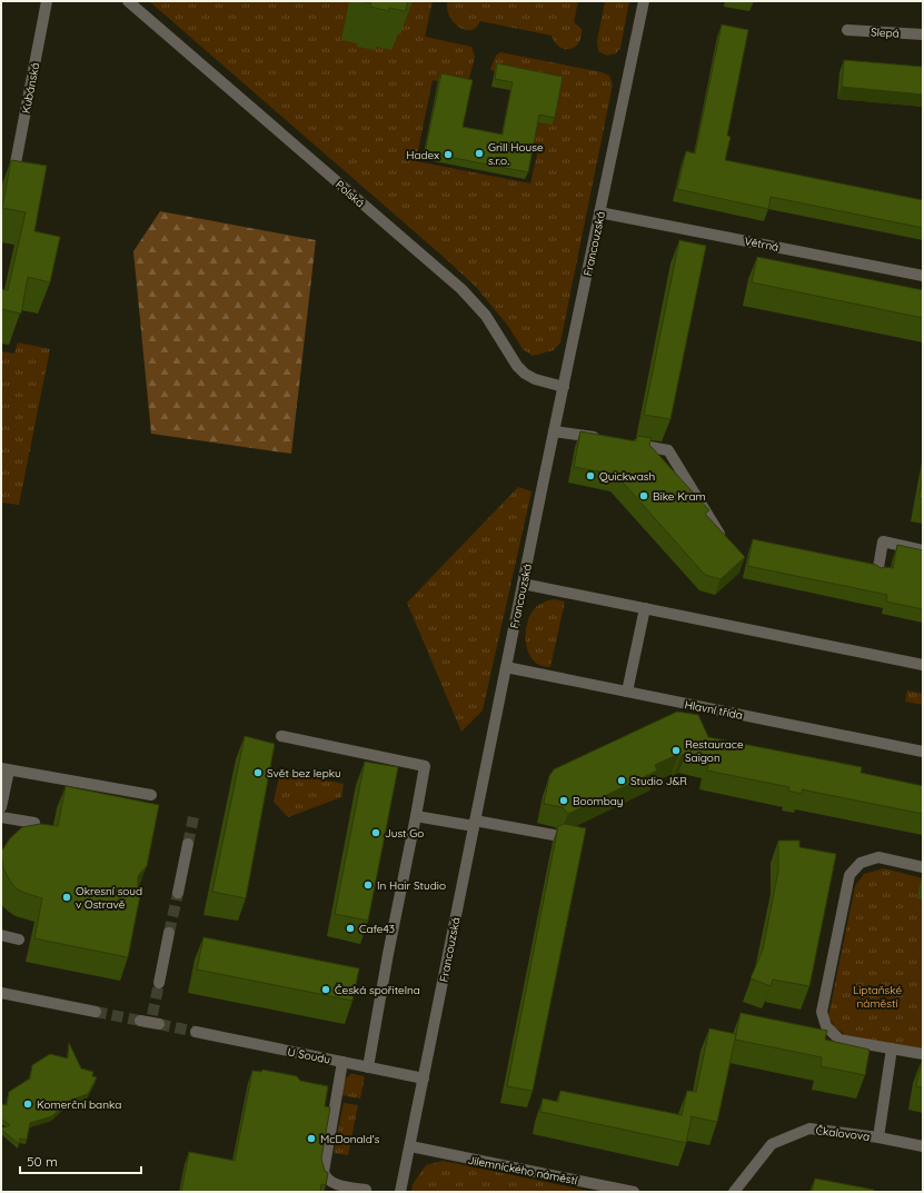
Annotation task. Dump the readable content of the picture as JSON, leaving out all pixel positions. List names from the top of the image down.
{
  "streets": {
    "street": [
      "Slepá",
      "Kubánská",
      "Polská",
      "Francouzská",
      "Větrná",
      "Hlavní třída",
      "U Soudu",
      "Čkalovova",
      "Jilemnického náměstí"
    ]
  },
  "crossings": [
    ["Polská", "Francouzská"],
    ["Francouzská", "Větrná"],
    ["Francouzská", "Hlavní třída"],
    ["Francouzská", "U Soudu"],
    ["Francouzská", "Jilemnického náměstí"]
  ],
  "parks": ["Liptaňské náměstí"],
  "places": [
    "Grill House s.r.o.",
    "Hadex",
    "Quickwash",
    "Bike Kram",
    "Restaurace Saigon",
    "Svět bez lepku",
    "Studio J&R",
    "Boombay",
    "Just Go",
    "In Hair Studio",
    "Okresní soud v Ostravě",
    "Cafe43",
    "Česká spořitelna",
    "Komerční banka",
    "McDonald's"
  ],
  "scale_bar": "50 m"
}
